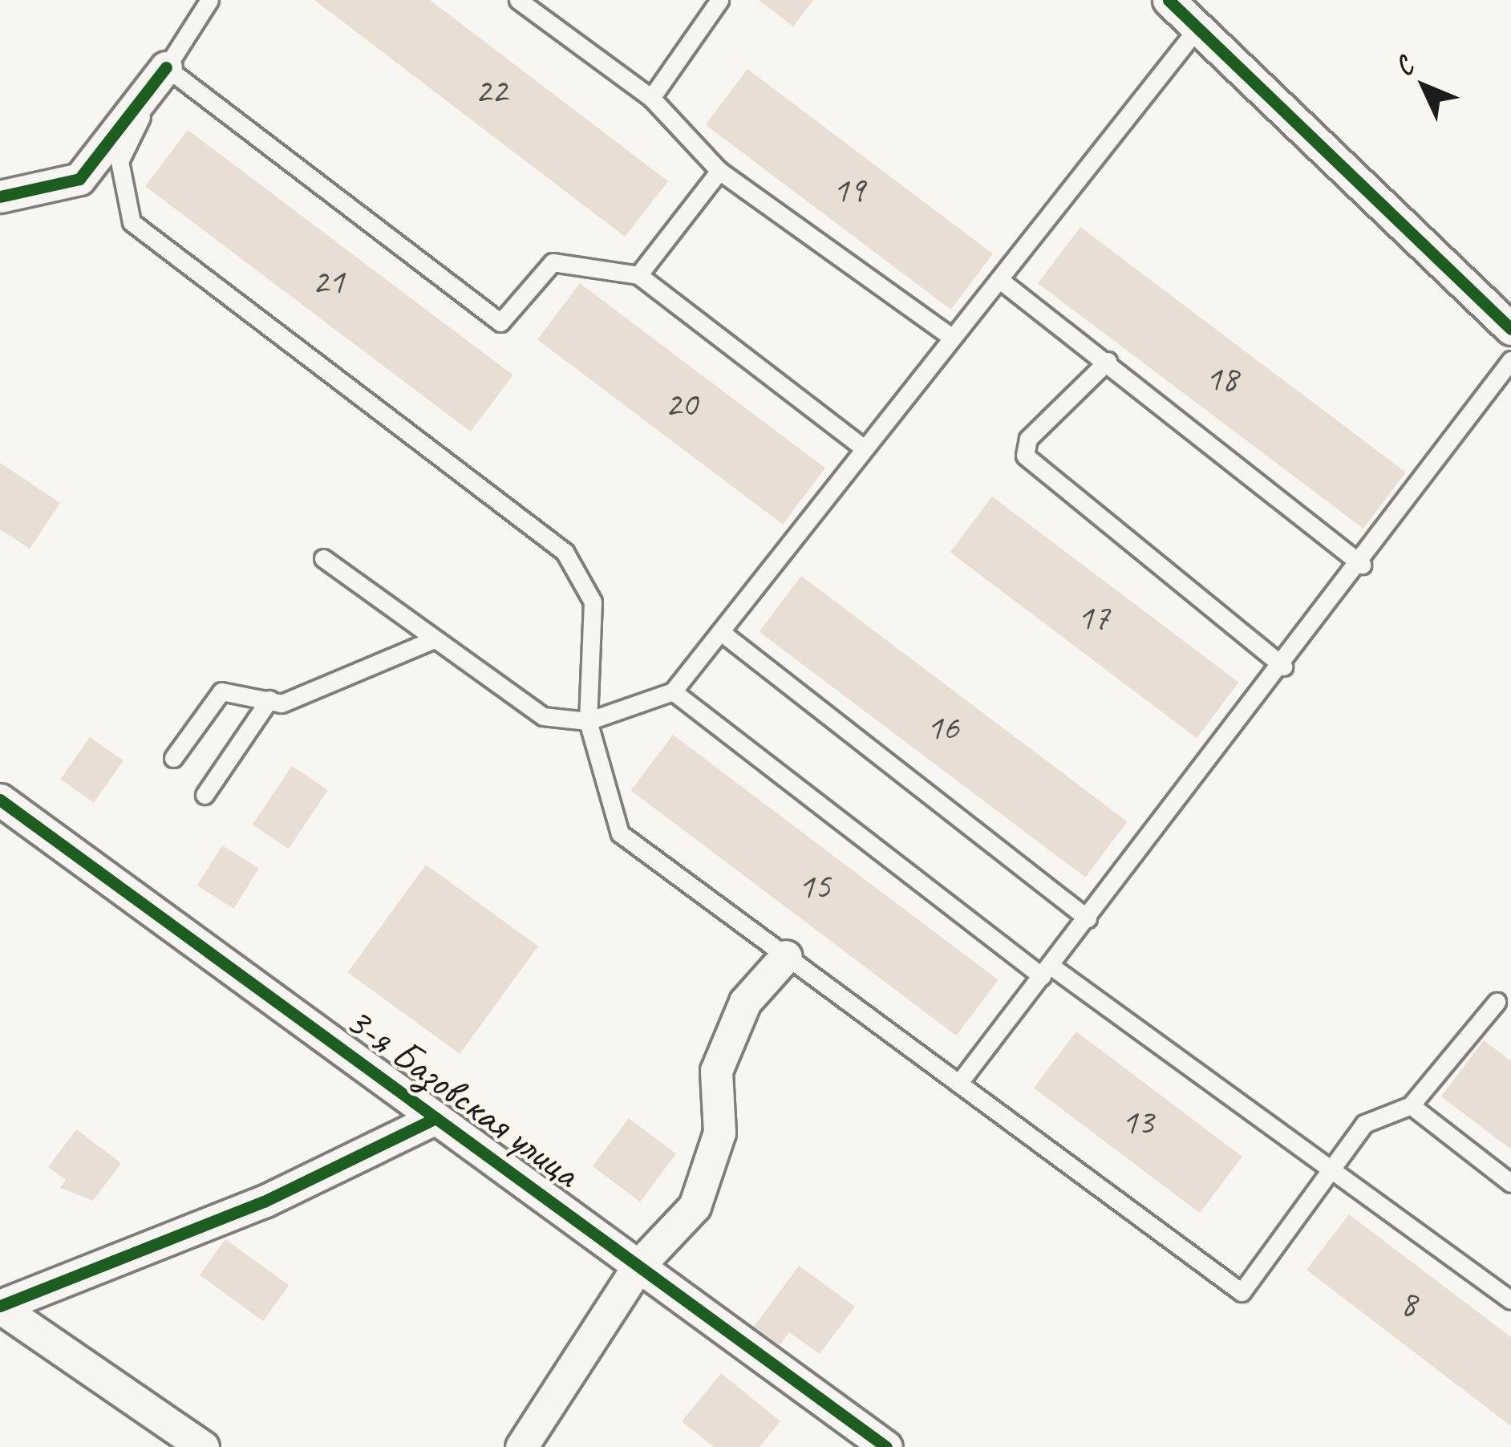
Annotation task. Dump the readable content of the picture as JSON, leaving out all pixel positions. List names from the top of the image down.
{
  "streets": {
    "street": ["3-я Базовская улица"]
  },
  "house_numbers": [
    "22",
    "19",
    "21",
    "18",
    "20",
    "17",
    "16",
    "15",
    "13",
    "8"
  ],
  "north": "top left"
}
